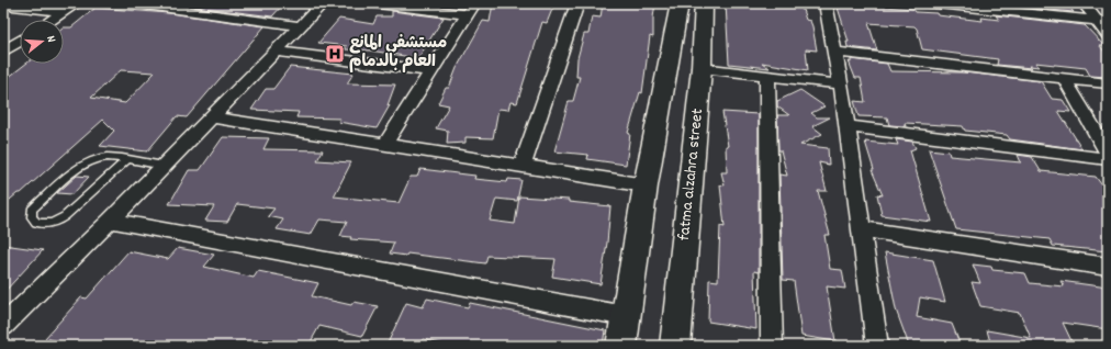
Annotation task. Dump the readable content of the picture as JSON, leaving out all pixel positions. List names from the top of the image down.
{
  "streets": {
    "street": ["fatma alzahra street"]
  },
  "places": {
    "hospital": ["مستشفى المانع العام بالدمام"]
  },
  "north": "right"
}
